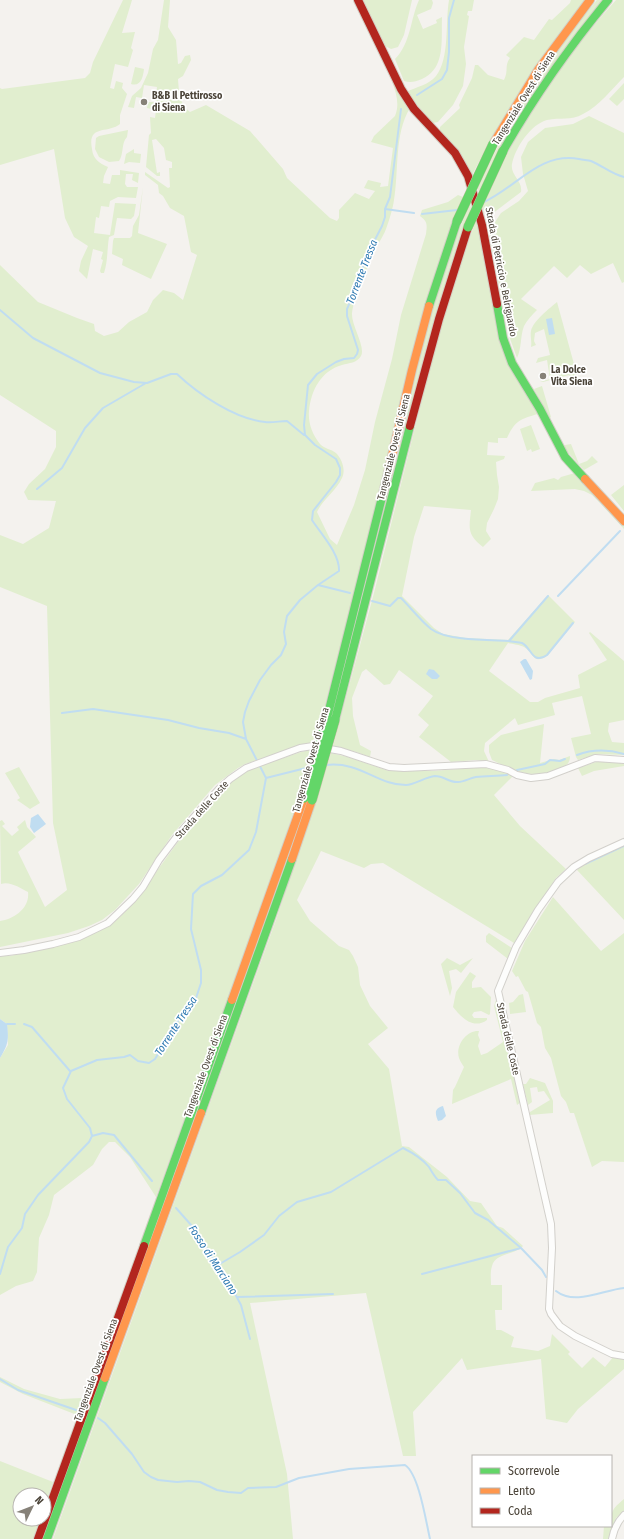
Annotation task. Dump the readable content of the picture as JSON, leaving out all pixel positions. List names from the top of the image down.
{
  "streets": {
    "main road": ["Tangenziale Ovest di Siena", "Strada di Petriccio e Belriguardo"],
    "street": ["Strada delle Coste"]
  },
  "water": ["Torrente Tressa", "Fosso di Marciano"],
  "places": ["B&B Il Pettirosso di Siena", "La Dolce Vita Siena"],
  "legend": ["Scorrevole", "Lento", "Coda"],
  "north": "top right"
}
